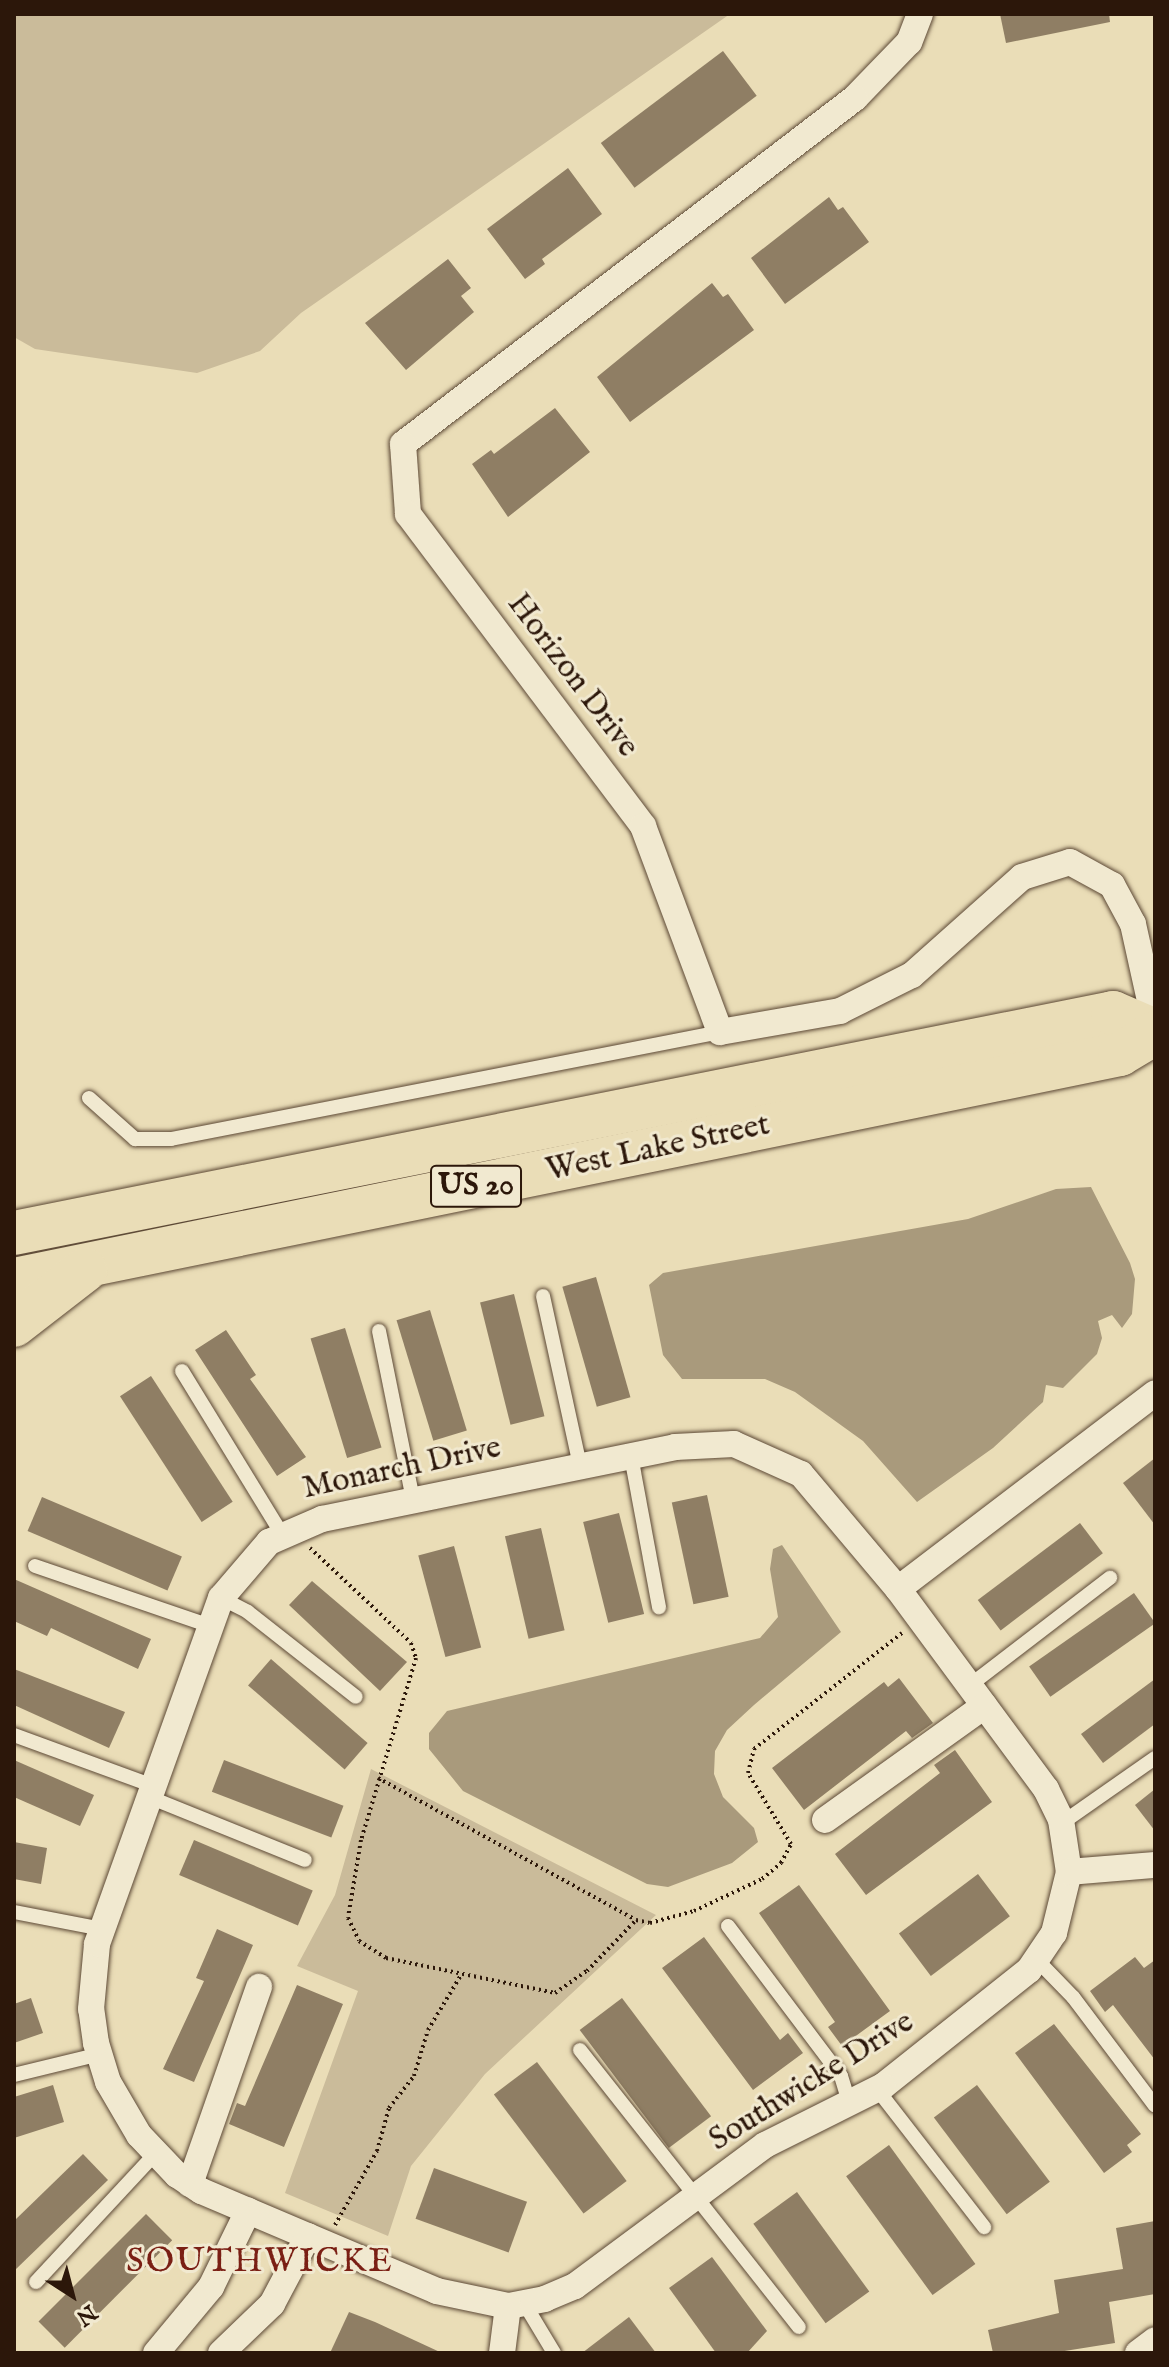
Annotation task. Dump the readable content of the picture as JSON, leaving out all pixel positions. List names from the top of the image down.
{
  "streets": {
    "highway": ["West Lake Street", "US 20"],
    "street": ["Horizon Drive", "Monarch Drive", "Southwicke Drive"]
  },
  "crossings": [
    ["Monarch Drive", "Southwicke Drive"]
  ],
  "districts": ["SOUTHWICKE"],
  "north": "bottom right"
}
